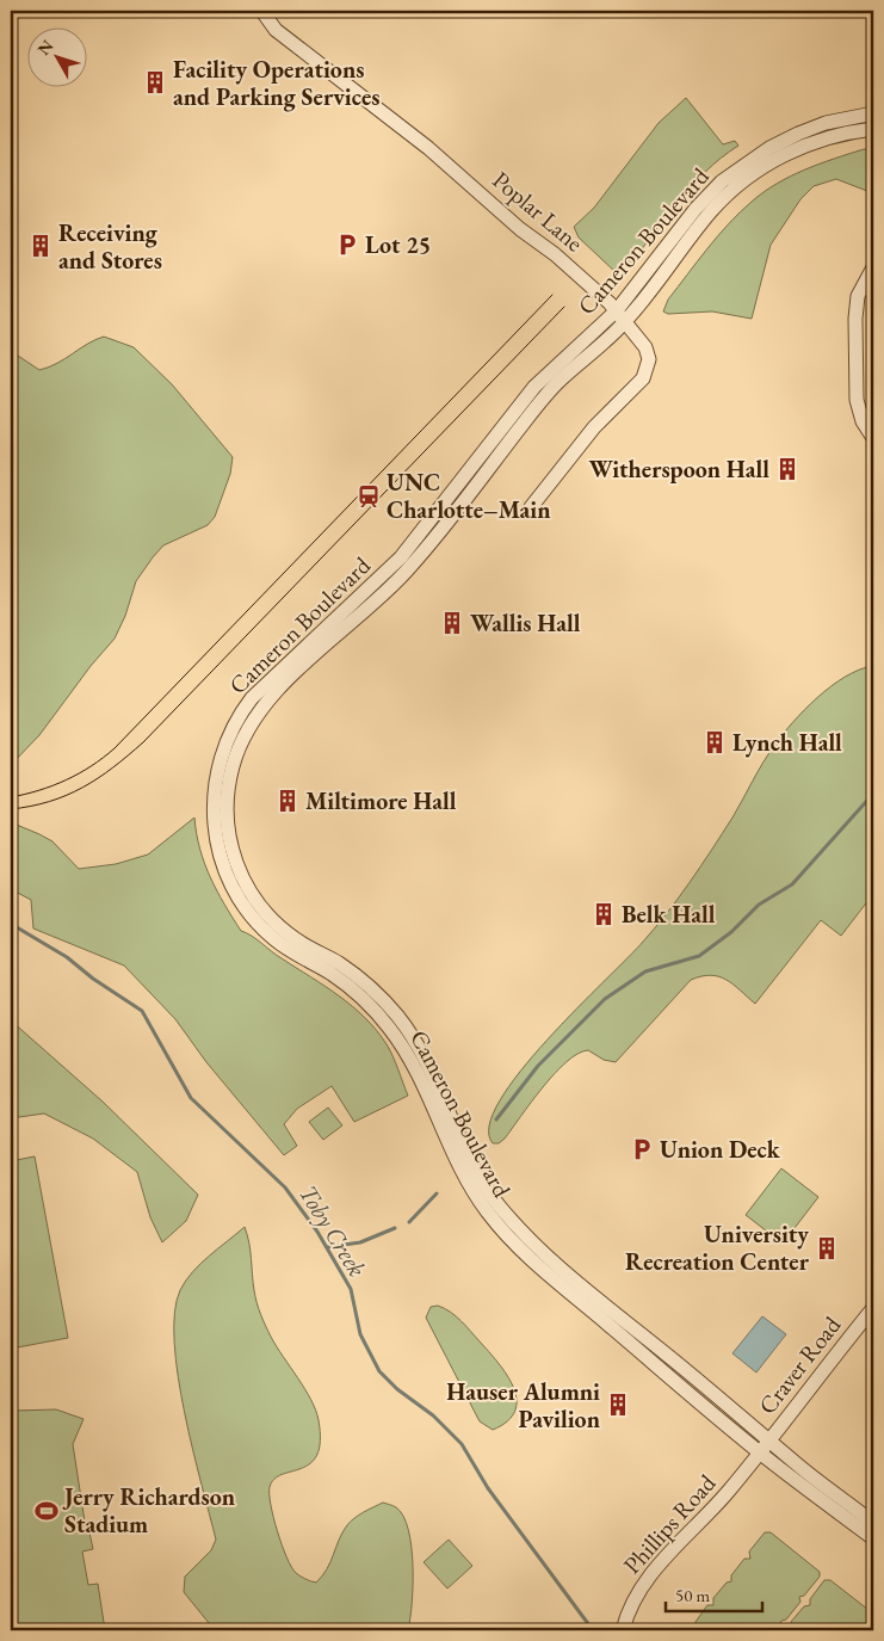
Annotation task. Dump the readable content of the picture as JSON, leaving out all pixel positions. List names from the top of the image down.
{
  "streets": {
    "street": [
      "Poplar Lane",
      "Cameron Boulevard",
      "Craver Road",
      "Phillips Road"
    ]
  },
  "crossings": [
    ["Poplar Lane", "Cameron Boulevard"],
    ["Cameron Boulevard", "Craver Road"],
    ["Cameron Boulevard", "Phillips Road"],
    ["Craver Road", "Phillips Road"]
  ],
  "water": ["Toby Creek"],
  "places": {
    "building": [
      "Facility Operations and Parking Services",
      "Receiving and Stores",
      "Witherspoon Hall",
      "Wallis Hall",
      "Lynch Hall",
      "Miltimore Hall",
      "Belk Hall",
      "University Recreation Center",
      "Hauser Alumni Pavilion"
    ],
    "parking": ["Lot 25", "Union Deck"],
    "station": ["UNC Charlotte–Main"],
    "sports": ["Jerry Richardson Stadium"]
  },
  "scale_bar": "50 m",
  "north": "top left"
}
